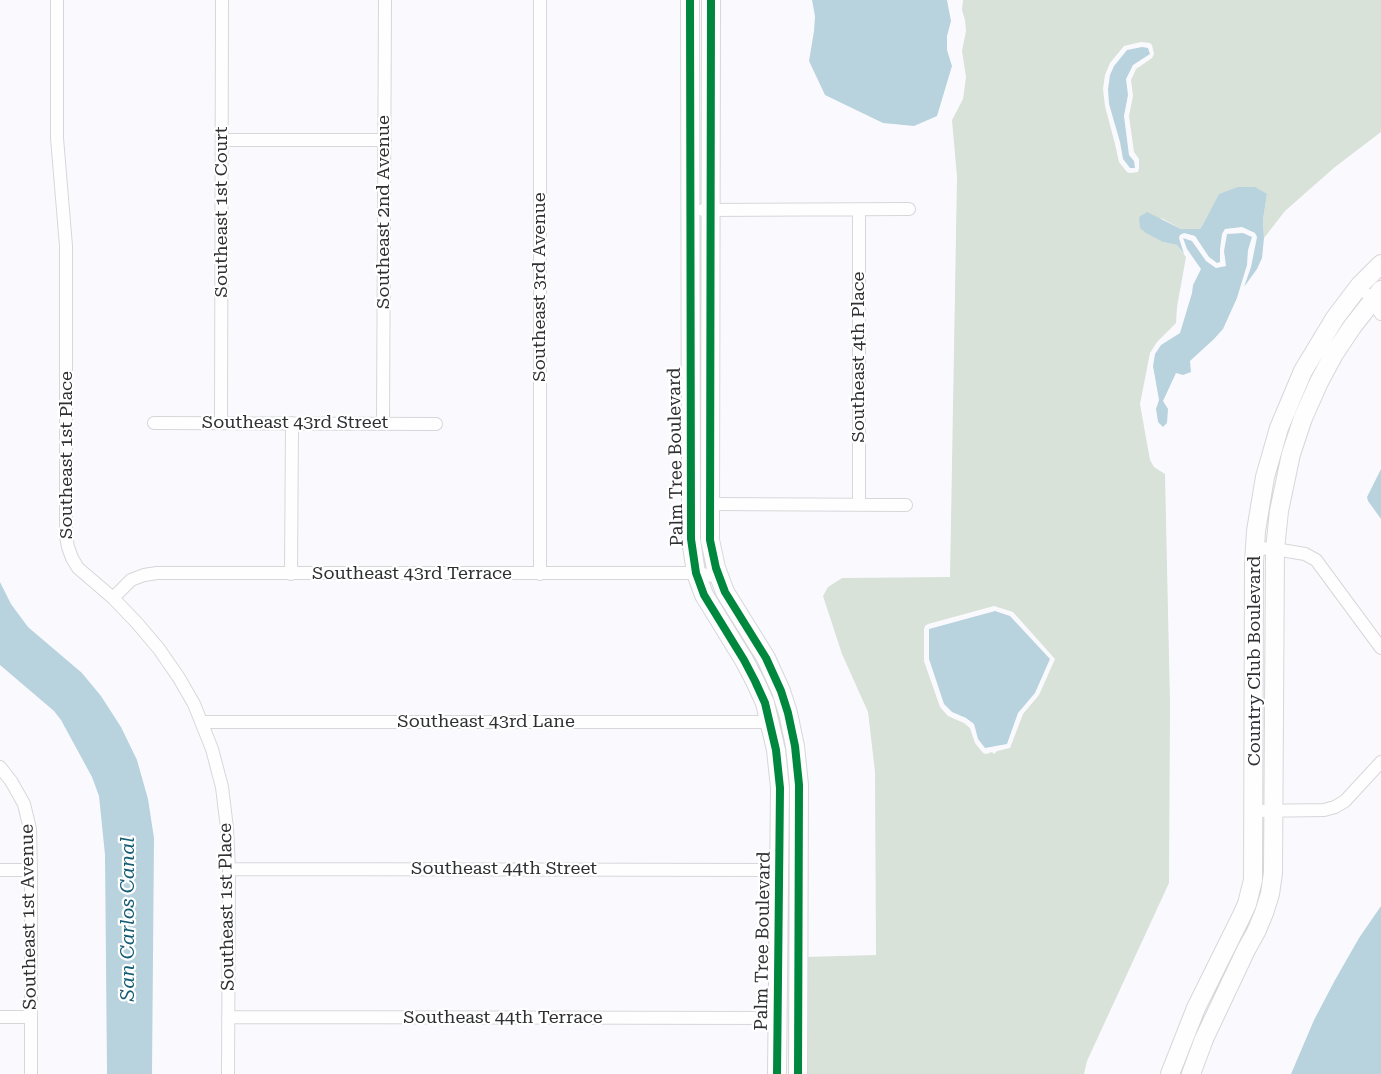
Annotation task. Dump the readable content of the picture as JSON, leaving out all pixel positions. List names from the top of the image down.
{
  "streets": {
    "street": [
      "Southeast 1st Court",
      "Southeast 2nd Avenue",
      "Southeast 3rd Avenue",
      "Southeast 4th Place",
      "Southeast 43rd Street",
      "Southeast 1st Place",
      "Palm Tree Boulevard",
      "Southeast 43rd Terrace",
      "Country Club Boulevard",
      "Southeast 43rd Lane",
      "Southeast 44th Street",
      "Southeast 1st Avenue",
      "Southeast 44th Terrace"
    ]
  },
  "crossings": [
    ["Southeast 1st Court", "Southeast 43rd Street"],
    ["Southeast 2nd Avenue", "Southeast 43rd Street"],
    ["Southeast 3rd Avenue", "Southeast 43rd Terrace"],
    ["Southeast 1st Place", "Southeast 43rd Terrace"],
    ["Southeast 1st Place", "Southeast 43rd Lane"],
    ["Southeast 1st Place", "Southeast 44th Street"],
    ["Southeast 1st Place", "Southeast 44th Terrace"],
    ["Palm Tree Boulevard", "Southeast 43rd Terrace"],
    ["Palm Tree Boulevard", "Southeast 43rd Lane"],
    ["Palm Tree Boulevard", "Southeast 44th Street"],
    ["Palm Tree Boulevard", "Southeast 44th Terrace"]
  ],
  "water": ["San Carlos Canal"]
}
